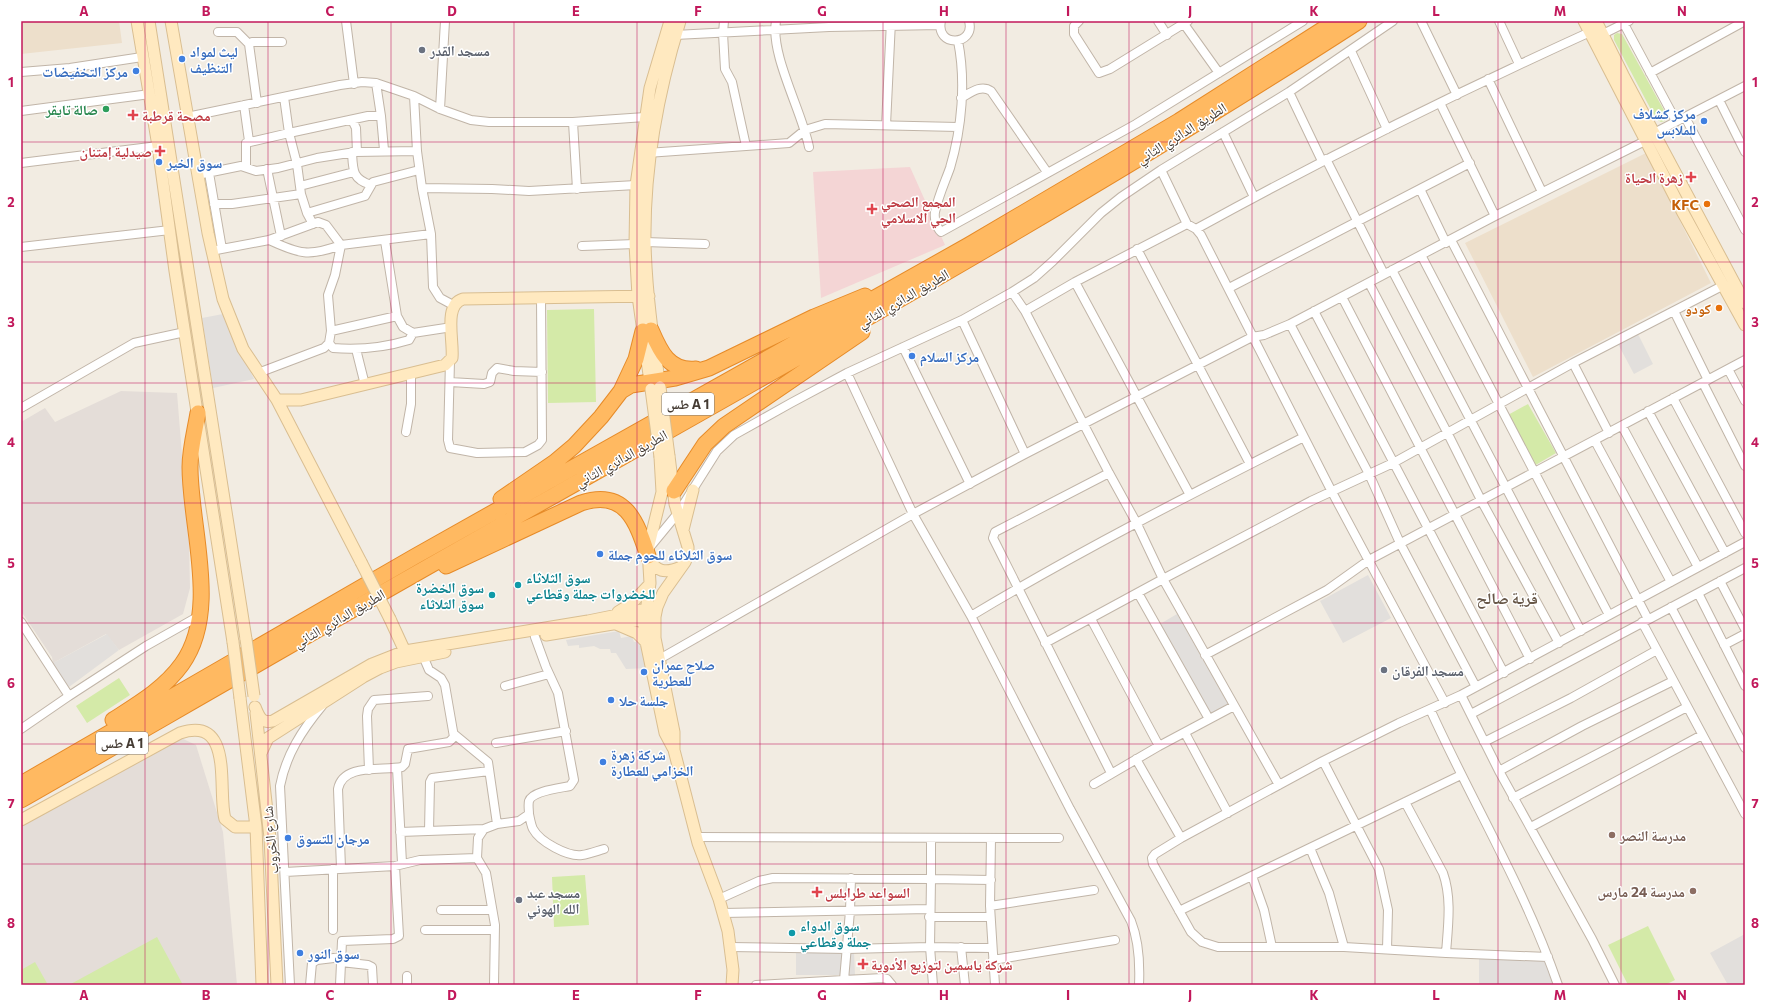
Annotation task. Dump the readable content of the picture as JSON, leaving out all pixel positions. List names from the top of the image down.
{
  "streets": {
    "highway": ["الطريق الدائري الثاني", "طس A 1"],
    "street": ["شارع الخروب"]
  },
  "districts": ["قرية صالح"],
  "places": {
    "other": [
      "مسجد القدر",
      "ليث لمواد التنظيف",
      "مركز التخفيضات",
      "صالة تايقر",
      "مركز كشلاف للملابس",
      "سوق الخير",
      "KFC",
      "كودو",
      "مركز السلام",
      "سوق الثلاثاء للحوم جملة",
      "سوق الثلاثاء للخضروات جملة وقطاعي",
      "سوق الخضرة سوق الثلاثاء",
      "مسجد الفرقان",
      "صلاح عمران للعطرية",
      "جلسة حلا",
      "شركة زهرة الخزامي للعطارة",
      "مدرسة النصر",
      "مرجان للتسوق",
      "مدرسة 24 مارس",
      "مسجد عبد الله الهوني",
      "سوق الدواء جملة وقطاعي",
      "سوق النور"
    ],
    "health": [
      "مصحة قرطبة",
      "صيدلية إمتنان",
      "زهرة الحياة",
      "المجمع الصحي الحي الاسلامي",
      "السواعد طرابلس",
      "شركة ياسمين لتوزيع الأدوية"
    ]
  },
  "grid": {
    "columns": [
      "A",
      "B",
      "C",
      "D",
      "E",
      "F",
      "G",
      "H",
      "I",
      "J",
      "K",
      "L",
      "M",
      "N"
    ],
    "rows": [
      "1",
      "2",
      "3",
      "4",
      "5",
      "6",
      "7",
      "8"
    ]
  }
}
